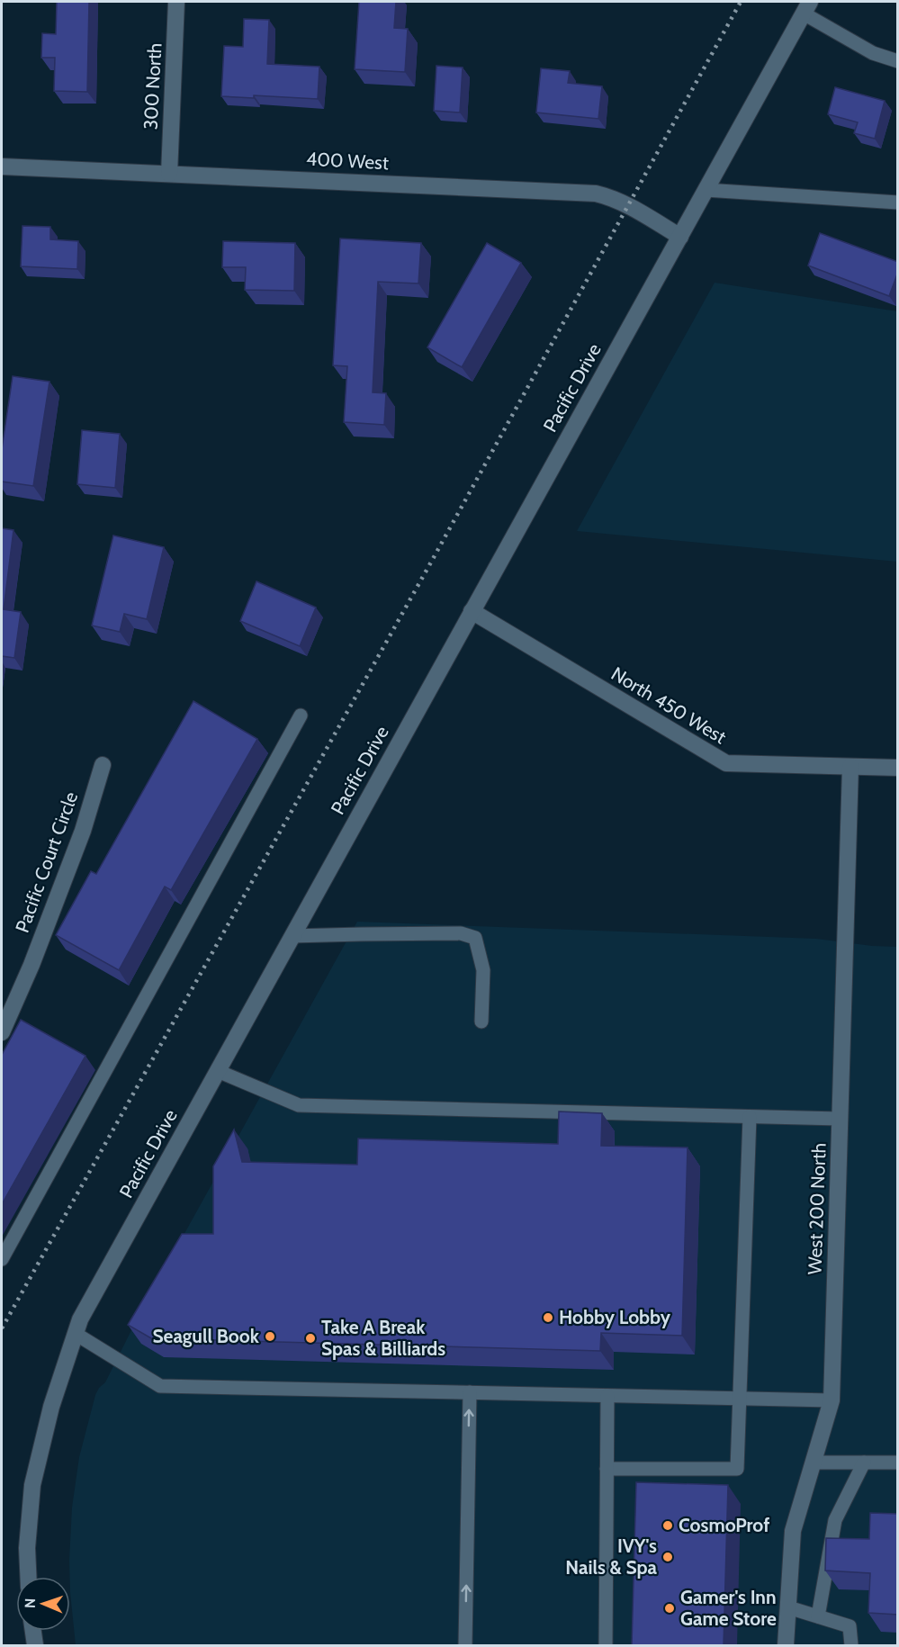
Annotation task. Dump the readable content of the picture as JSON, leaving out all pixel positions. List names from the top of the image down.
{
  "streets": {
    "street": [
      "300 North",
      "400 West",
      "Pacific Drive",
      "North 450 West",
      "Pacific Court Circle",
      "West 200 North"
    ]
  },
  "crossings": [
    ["300 North", "400 West"],
    ["400 West", "Pacific Drive"],
    ["Pacific Drive", "North 450 West"],
    ["North 450 West", "West 200 North"]
  ],
  "places": [
    "Hobby Lobby",
    "Seagull Book",
    "Take A Break Spas & Billiards",
    "CosmoProf",
    "IVY's Nails & Spa",
    "Gamer's Inn Game Store"
  ],
  "north": "left"
}
